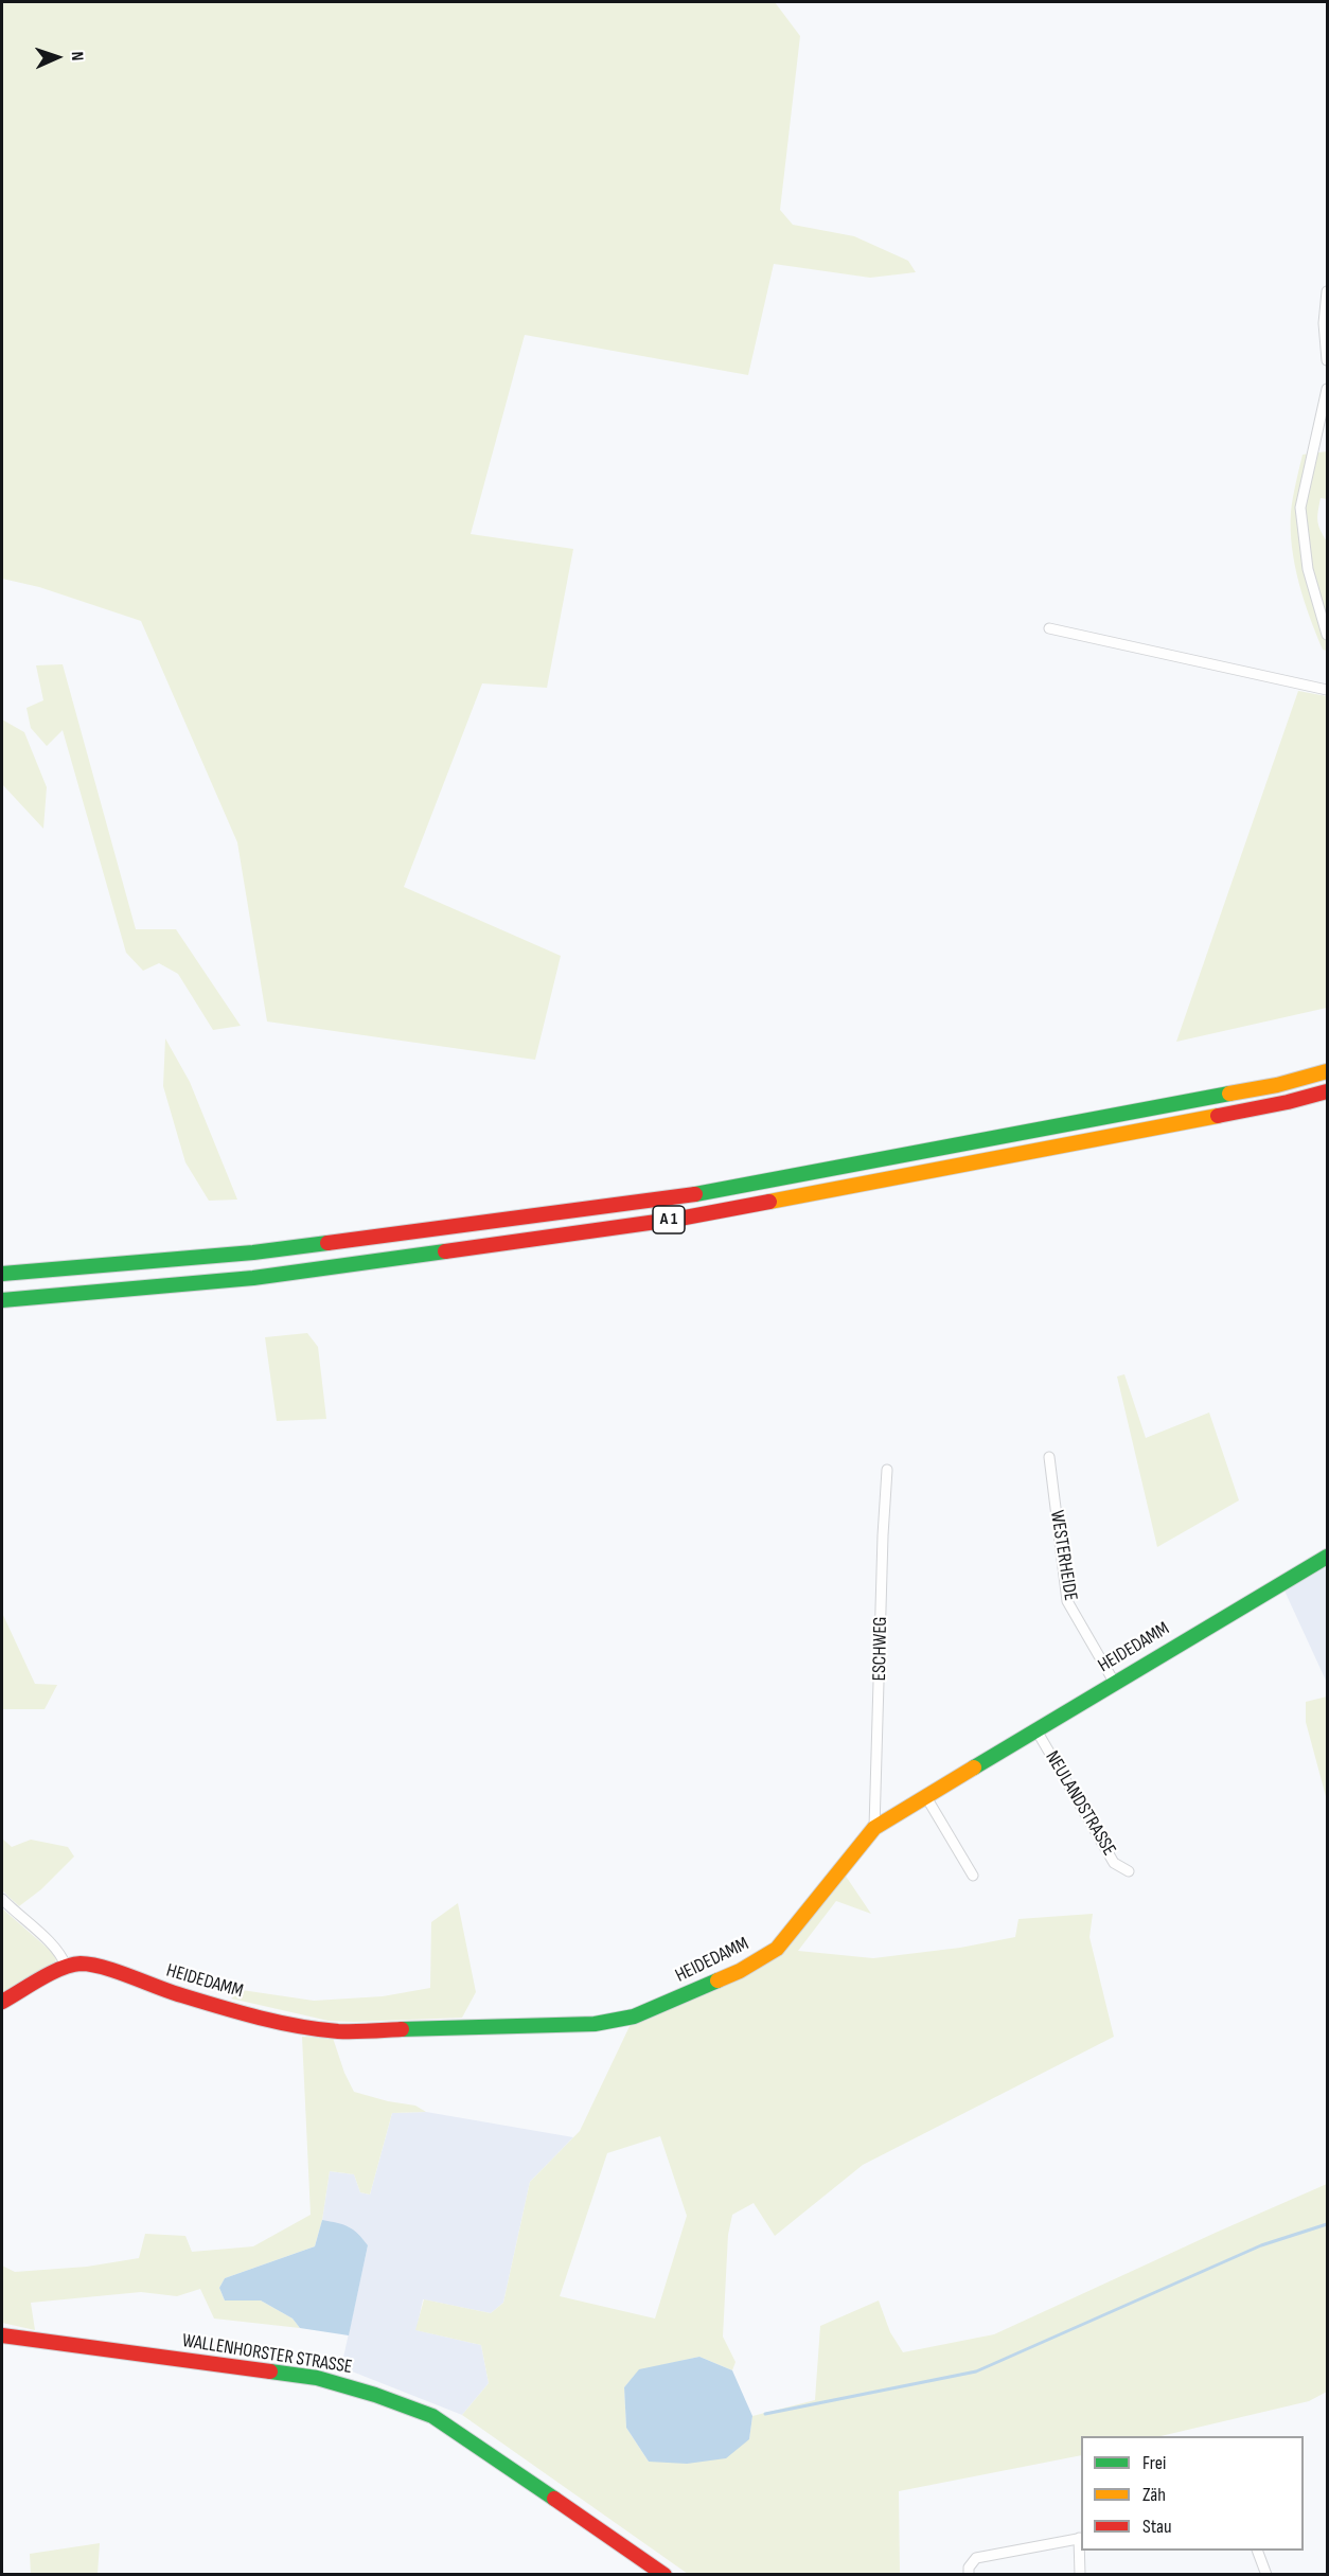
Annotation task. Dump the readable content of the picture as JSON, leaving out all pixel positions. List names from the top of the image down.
{
  "streets": {
    "main road": ["A 1", "HEIDEDAMM", "WALLENHORSTER STRASSE"],
    "street": ["WESTERHEIDE", "ESCHWEG", "NEULANDSTRASSE"]
  },
  "crossings": [
    ["WESTERHEIDE", "HEIDEDAMM"],
    ["HEIDEDAMM", "ESCHWEG"],
    ["HEIDEDAMM", "NEULANDSTRASSE"]
  ],
  "legend": ["Frei", "Zäh", "Stau"],
  "north": "right"
}
